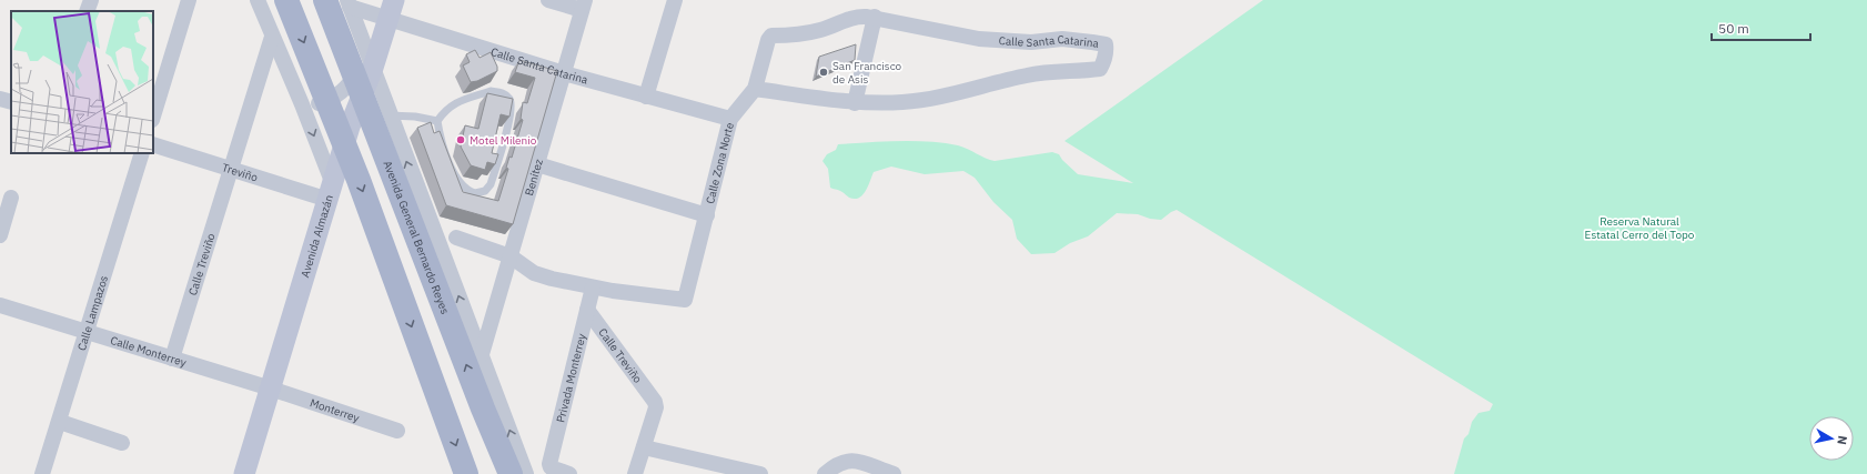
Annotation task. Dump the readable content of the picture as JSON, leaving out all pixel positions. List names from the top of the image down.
{
  "streets": {
    "main road": ["Avenida Almazán", "Avenida General Bernardo Reyes"],
    "street": [
      "Calle Santa Catarina",
      "Calle Zona Norte",
      "Treviño",
      "Benítez",
      "Calle Treviño",
      "Calle Lampazos",
      "Calle Monterrey",
      "Privada Monterrey",
      "Monterrey"
    ]
  },
  "crossings": [
    ["Calle Santa Catarina", "Calle Zona Norte"],
    ["Calle Santa Catarina", "Benítez"],
    ["Calle Santa Catarina", "Avenida Almazán"],
    ["Calle Zona Norte", "Privada Monterrey"],
    ["Treviño", "Avenida Almazán"],
    ["Treviño", "Calle Treviño"],
    ["Avenida Almazán", "Calle Monterrey"],
    ["Avenida Almazán", "Monterrey"],
    ["Calle Treviño", "Calle Monterrey"],
    ["Calle Treviño", "Privada Monterrey"],
    ["Calle Lampazos", "Calle Monterrey"],
    ["Calle Monterrey", "Monterrey"]
  ],
  "parks": ["Reserva Natural Estatal Cerro del Topo"],
  "places": ["San Francisco de Asis", "Motel Milenio"],
  "scale_bar": "50 m",
  "north": "right"
}
